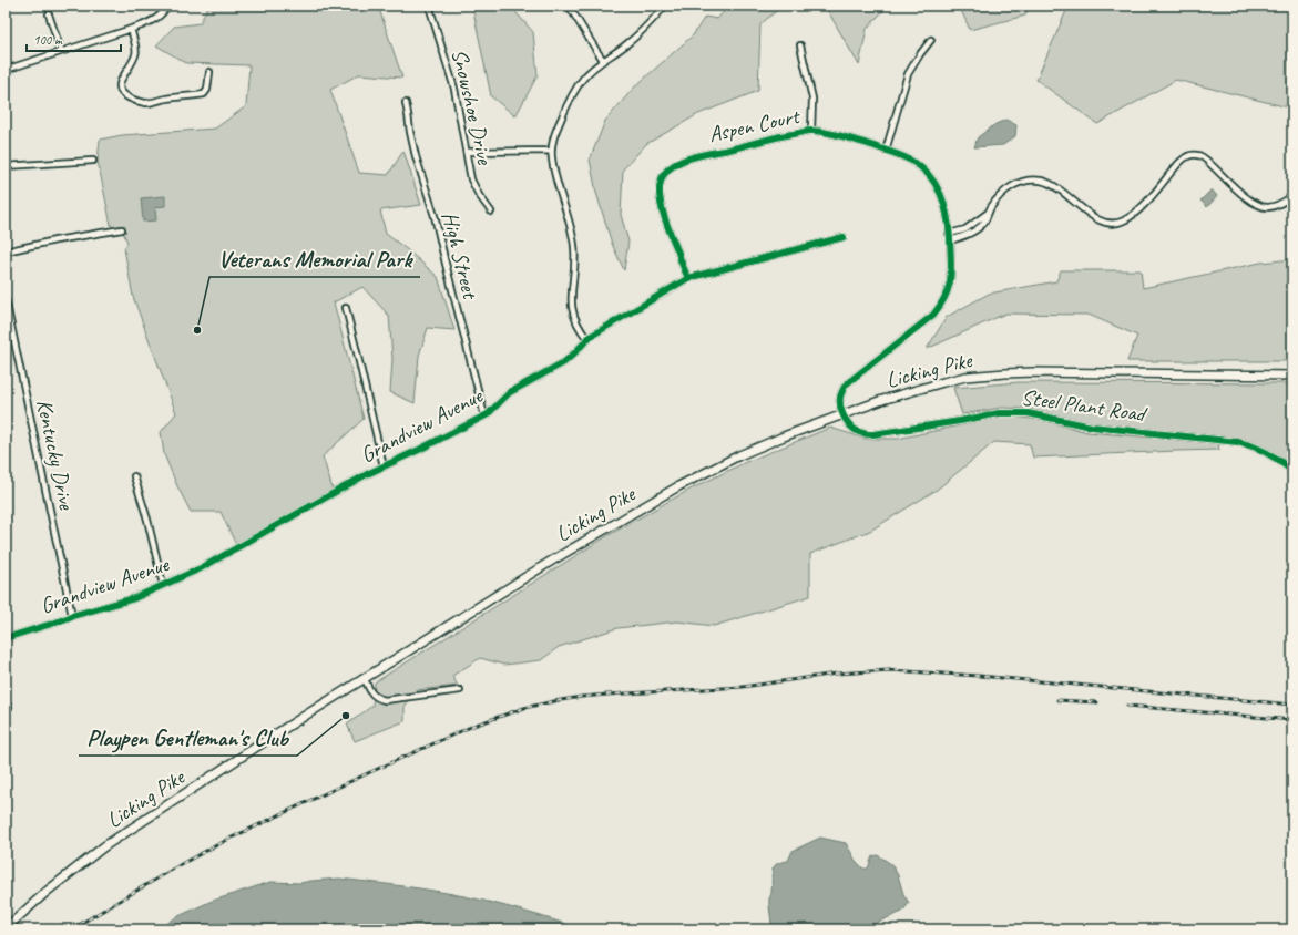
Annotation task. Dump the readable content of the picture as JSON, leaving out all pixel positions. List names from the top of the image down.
{
  "streets": {
    "main road": ["Licking Pike"],
    "street": [
      "Snowshoe Drive",
      "Aspen Court",
      "High Street",
      "Steel Plant Road",
      "Grandview Avenue",
      "Kentucky Drive"
    ]
  },
  "crossings": [
    ["Aspen Court", "Licking Pike"],
    ["Aspen Court", "Steel Plant Road"],
    ["Aspen Court", "Grandview Avenue"],
    ["High Street", "Grandview Avenue"],
    ["Licking Pike", "Steel Plant Road"],
    ["Grandview Avenue", "Kentucky Drive"]
  ],
  "places": ["Veterans Memorial Park", "Playpen Gentleman's Club"],
  "scale_bar": "100 m"
}
